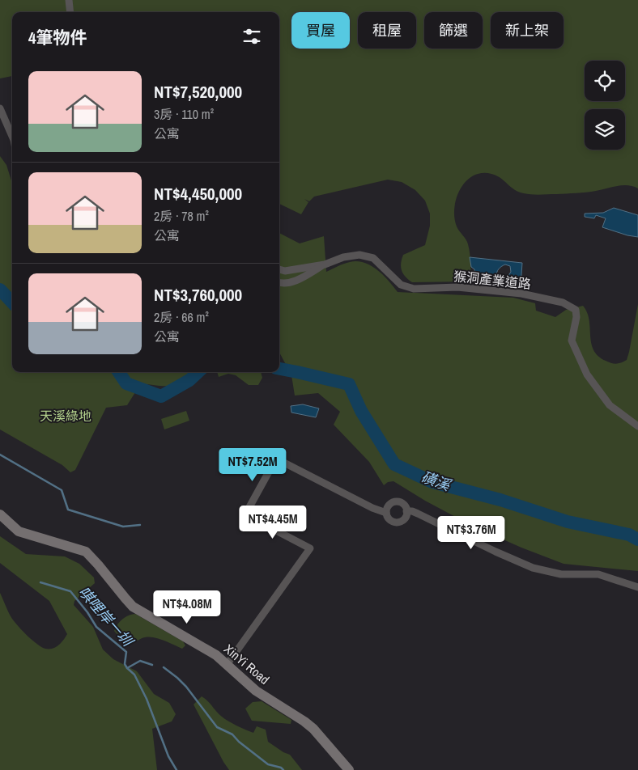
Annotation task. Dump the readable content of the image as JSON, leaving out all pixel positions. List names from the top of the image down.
{
  "streets": {
    "street": ["猴洞產業道路", "XinYi Road"]
  },
  "water": ["磺溪", "唭哩岸一圳"],
  "parks": ["天溪綠地"],
  "page": {
    "chip": [
      "買屋",
      "租屋",
      "篩選",
      "新上架"
    ],
    "heading": "4筆物件",
    "list": [
      {
        "name": "NT$7,520,000",
        "note": "3房 · 110 m² · 公寓"
      },
      {
        "name": "NT$4,450,000",
        "note": "2房 · 78 m² · 公寓"
      },
      {
        "name": "NT$3,760,000",
        "note": "2房 · 66 m² · 公寓"
      }
    ],
    "price": [
      "NT$7.52M",
      "NT$4.45M",
      "NT$3.76M",
      "NT$4.08M"
    ]
  }
}
